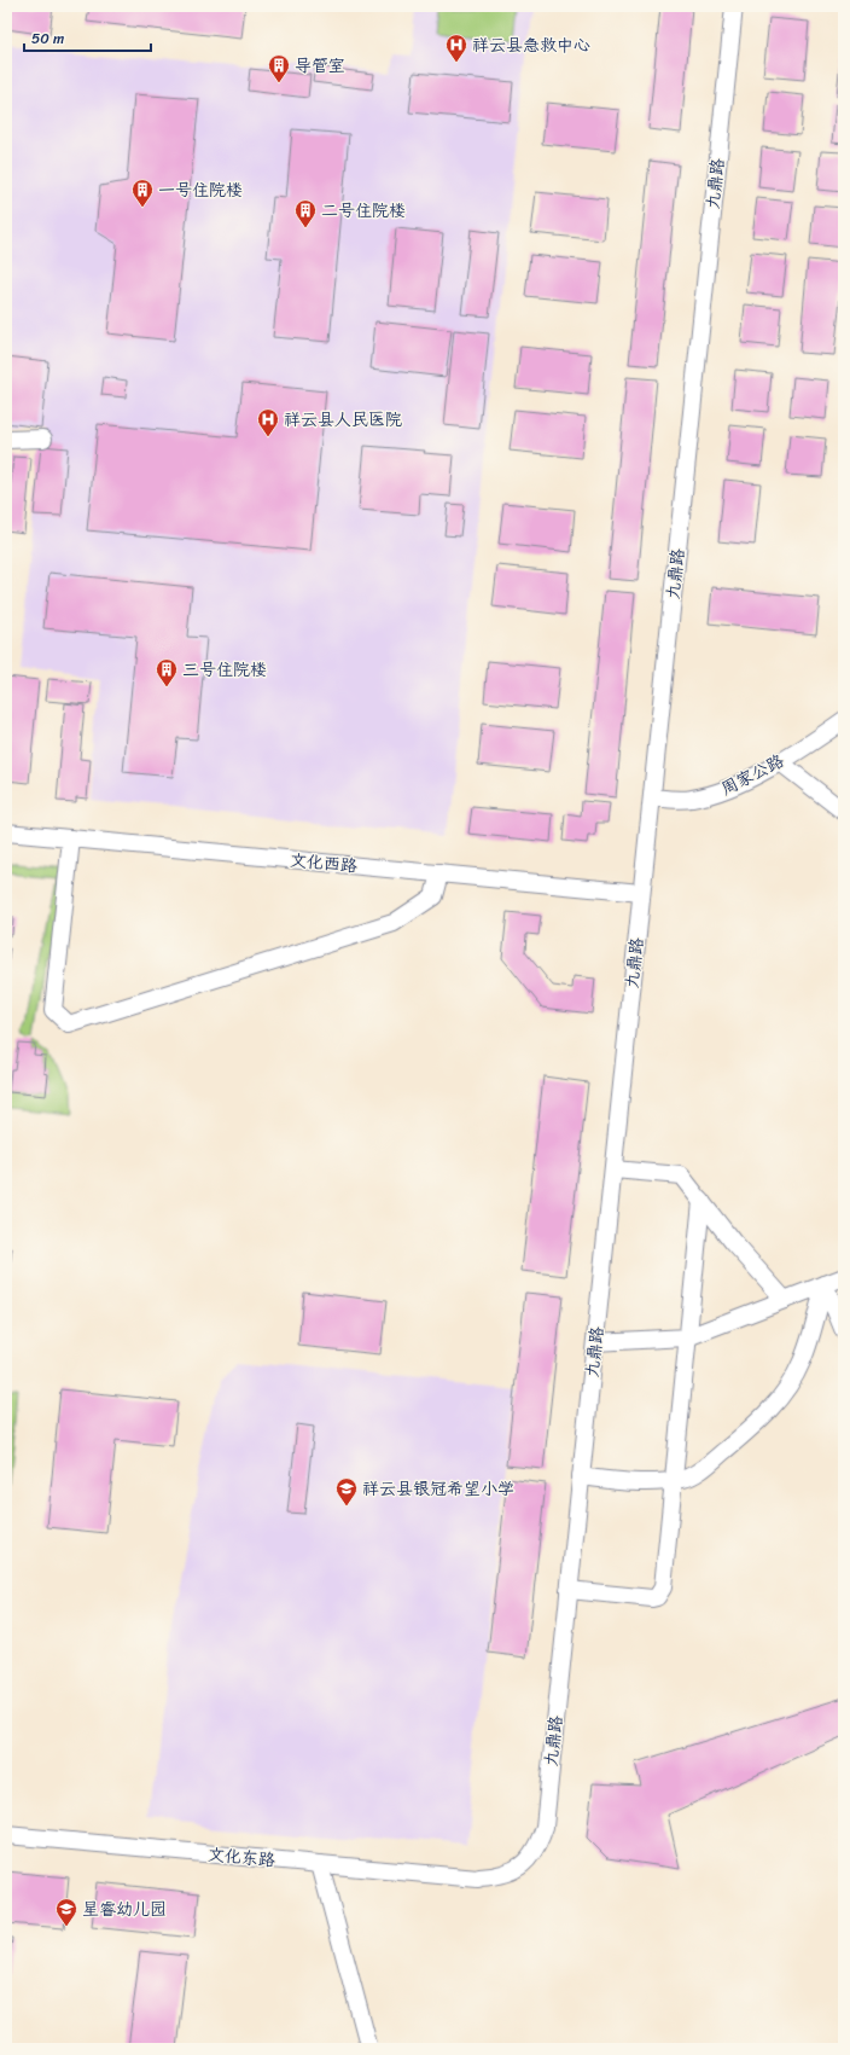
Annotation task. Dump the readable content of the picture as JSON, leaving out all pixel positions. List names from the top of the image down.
{
  "streets": {
    "street": [
      "九鼎路",
      "周家公路",
      "文化西路",
      "文化东路"
    ]
  },
  "crossings": [
    ["九鼎路", "周家公路"],
    ["九鼎路", "文化西路"],
    ["九鼎路", "文化东路"]
  ],
  "places": {
    "hospital": ["祥云县急救中心", "祥云县人民医院"],
    "building": [
      "导管室",
      "一号住院楼",
      "二号住院楼",
      "三号住院楼"
    ],
    "school or university": ["祥云县银冠希望小学", "星睿幼儿园"]
  },
  "scale_bar": "50 m"
}
